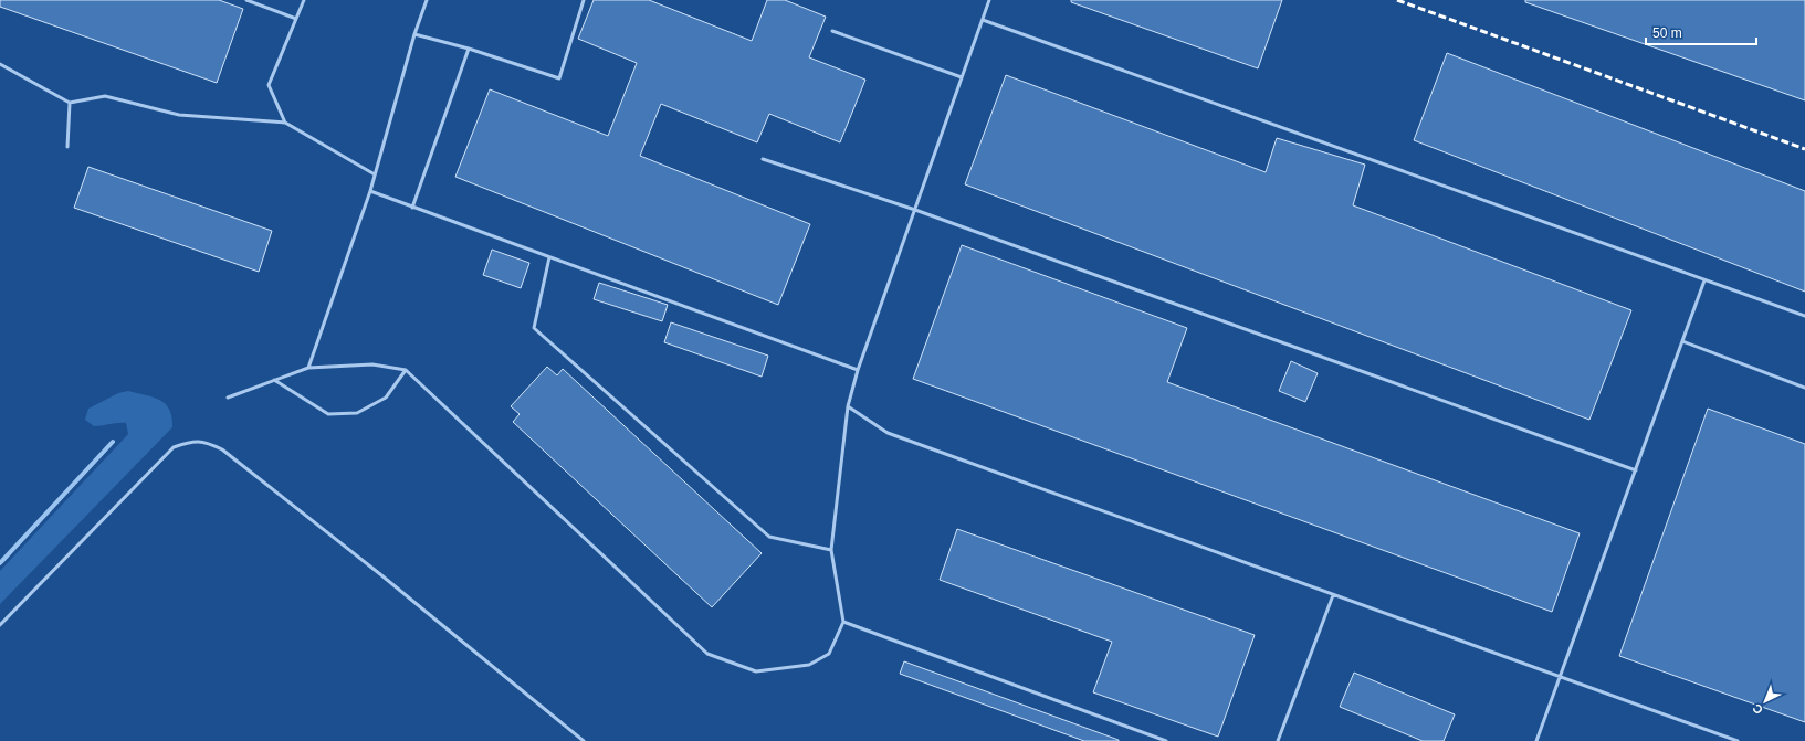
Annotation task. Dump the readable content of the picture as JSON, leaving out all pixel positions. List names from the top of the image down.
{
  "scale_bar": "50 m",
  "north": "bottom left"
}
